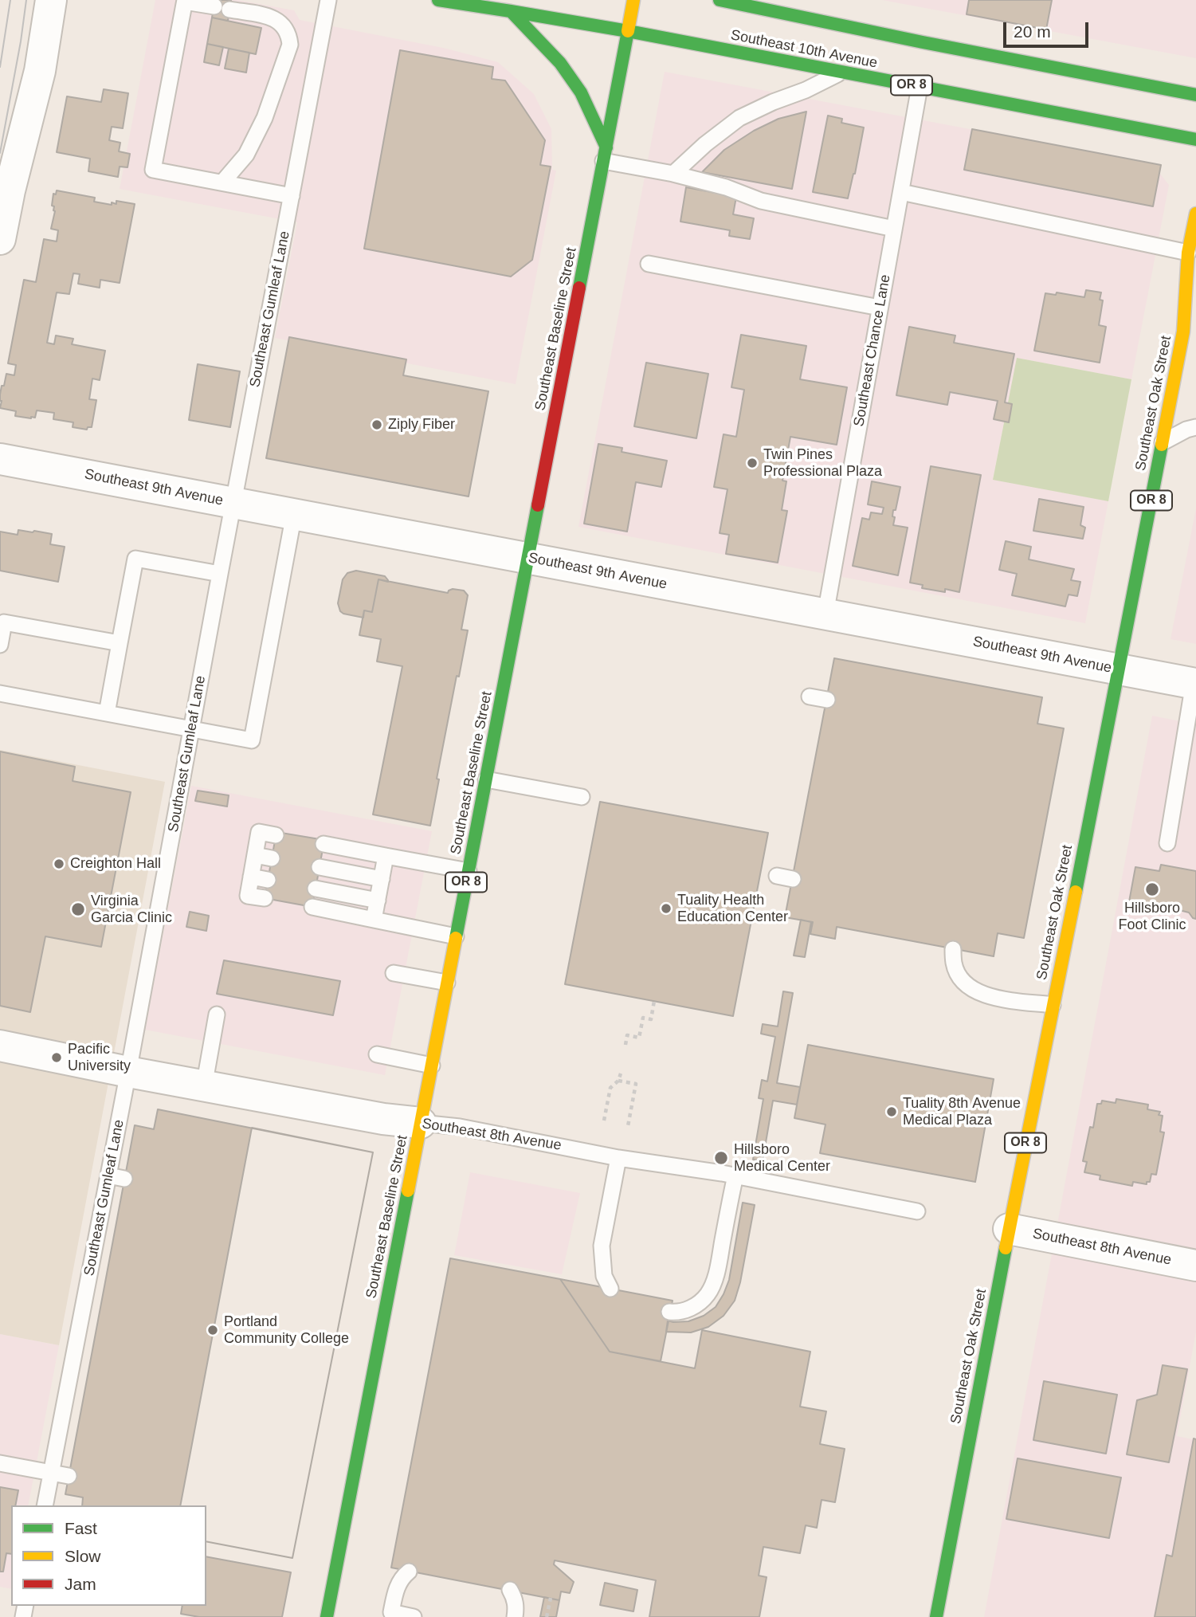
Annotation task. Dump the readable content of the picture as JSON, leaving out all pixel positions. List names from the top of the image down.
{
  "streets": {
    "main road": [
      "Southeast 10th Avenue",
      "OR 8",
      "Southeast Baseline Street",
      "Southeast Oak Street"
    ],
    "street": ["Southeast 9th Avenue", "Southeast 8th Avenue"],
    "lane": ["Southeast Gumleaf Lane", "Southeast Chance Lane"]
  },
  "crossings": [
    ["Southeast 10th Avenue", "Southeast Baseline Street"],
    ["Southeast 10th Avenue", "Southeast Chance Lane"],
    ["OR 8", "Southeast Oak Street"],
    ["Southeast Gumleaf Lane", "Southeast 9th Avenue"],
    ["Southeast Gumleaf Lane", "Southeast 8th Avenue"],
    ["Southeast Baseline Street", "Southeast 9th Avenue"],
    ["Southeast Baseline Street", "Southeast 8th Avenue"],
    ["Southeast Chance Lane", "Southeast 9th Avenue"],
    ["Southeast Oak Street", "Southeast 9th Avenue"],
    ["Southeast Oak Street", "Southeast 8th Avenue"]
  ],
  "places": [
    "Ziply Fiber",
    "Twin Pines Professional Plaza",
    "Creighton Hall",
    "Hillsboro Foot Clinic",
    "Tuality Health Education Center",
    "Virginia Garcia Clinic",
    "Pacific University",
    "Tuality 8th Avenue Medical Plaza",
    "Hillsboro Medical Center",
    "Portland Community College"
  ],
  "legend": ["Fast", "Slow", "Jam"],
  "scale_bar": "20 m"
}
